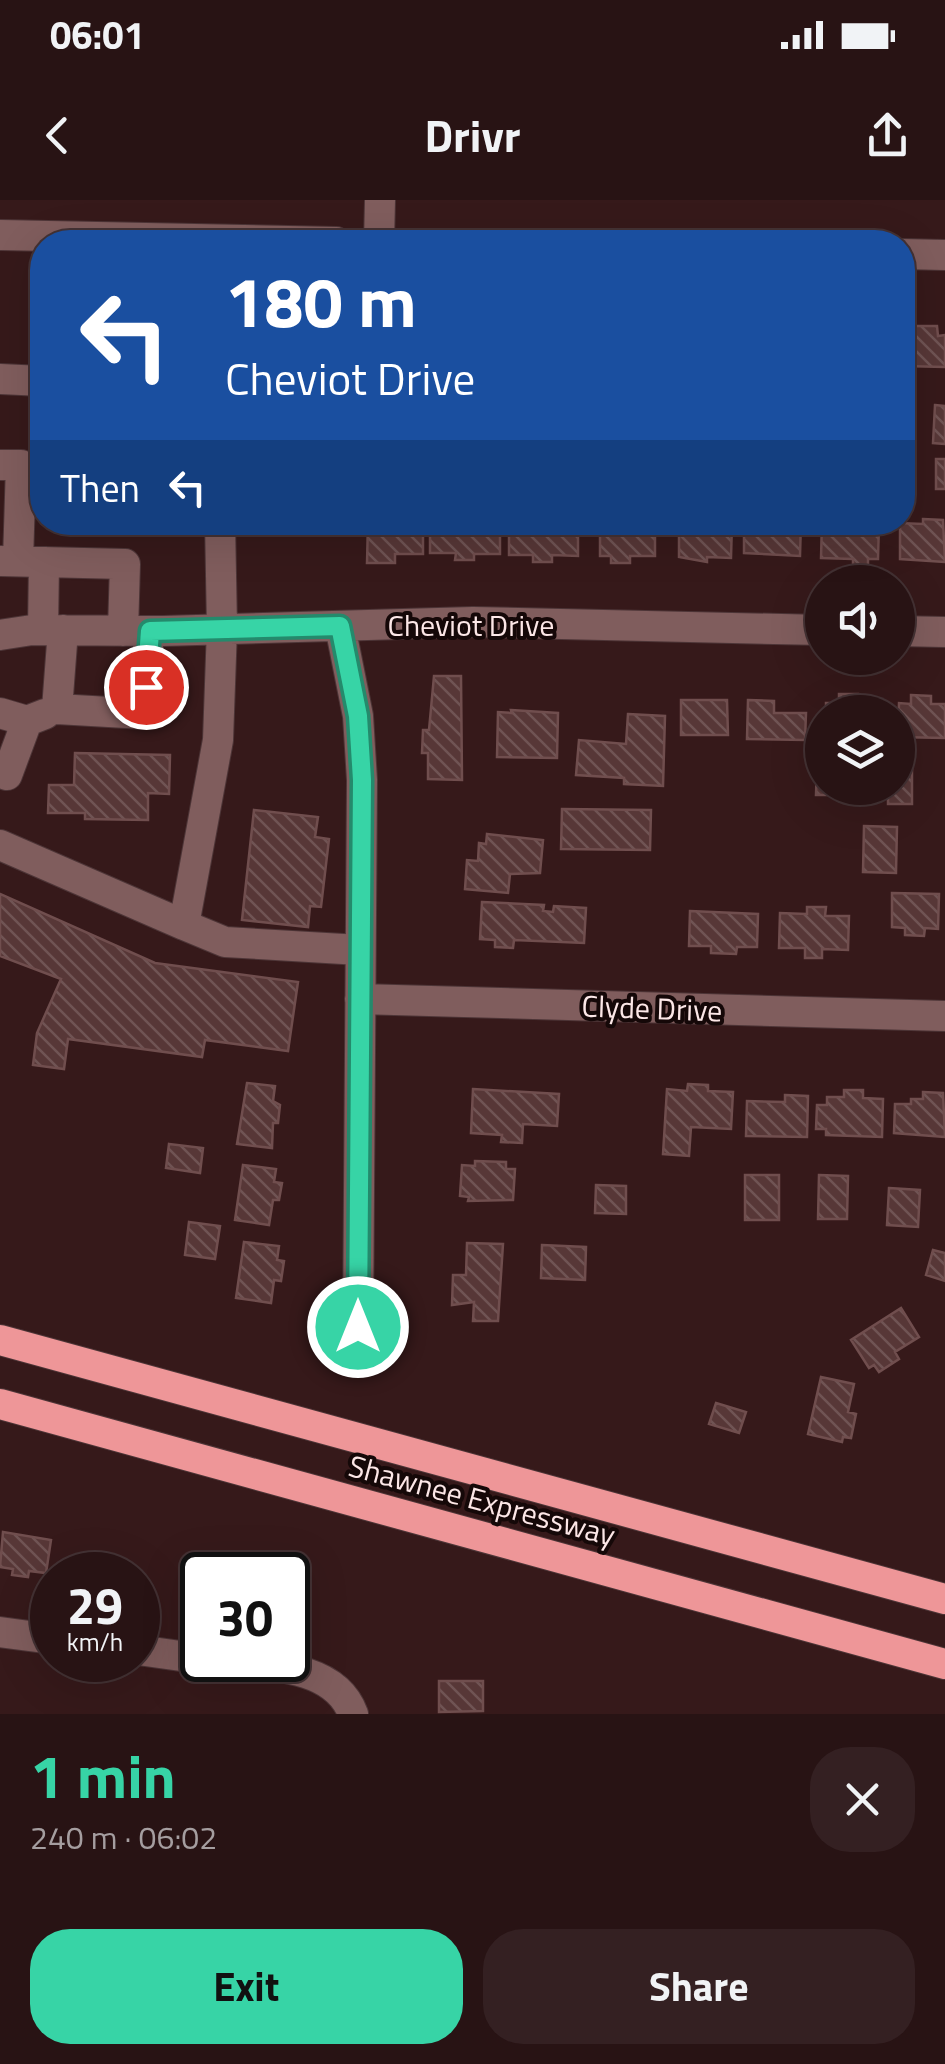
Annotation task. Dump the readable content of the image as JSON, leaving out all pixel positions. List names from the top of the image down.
{
  "streets": {
    "highway": ["Shawnee Expressway"],
    "street": ["Cheviot Drive", "Clyde Drive"]
  },
  "page": {
    "status": "06:01",
    "header": "Drivr",
    "turn": ["180 m", "Cheviot Drive"],
    "then": "Then",
    "speed": "29 km/h",
    "limit": "30",
    "heading": ["1 min", "240 m · 06:02"],
    "buttons": ["Exit", "Share"]
  }
}
